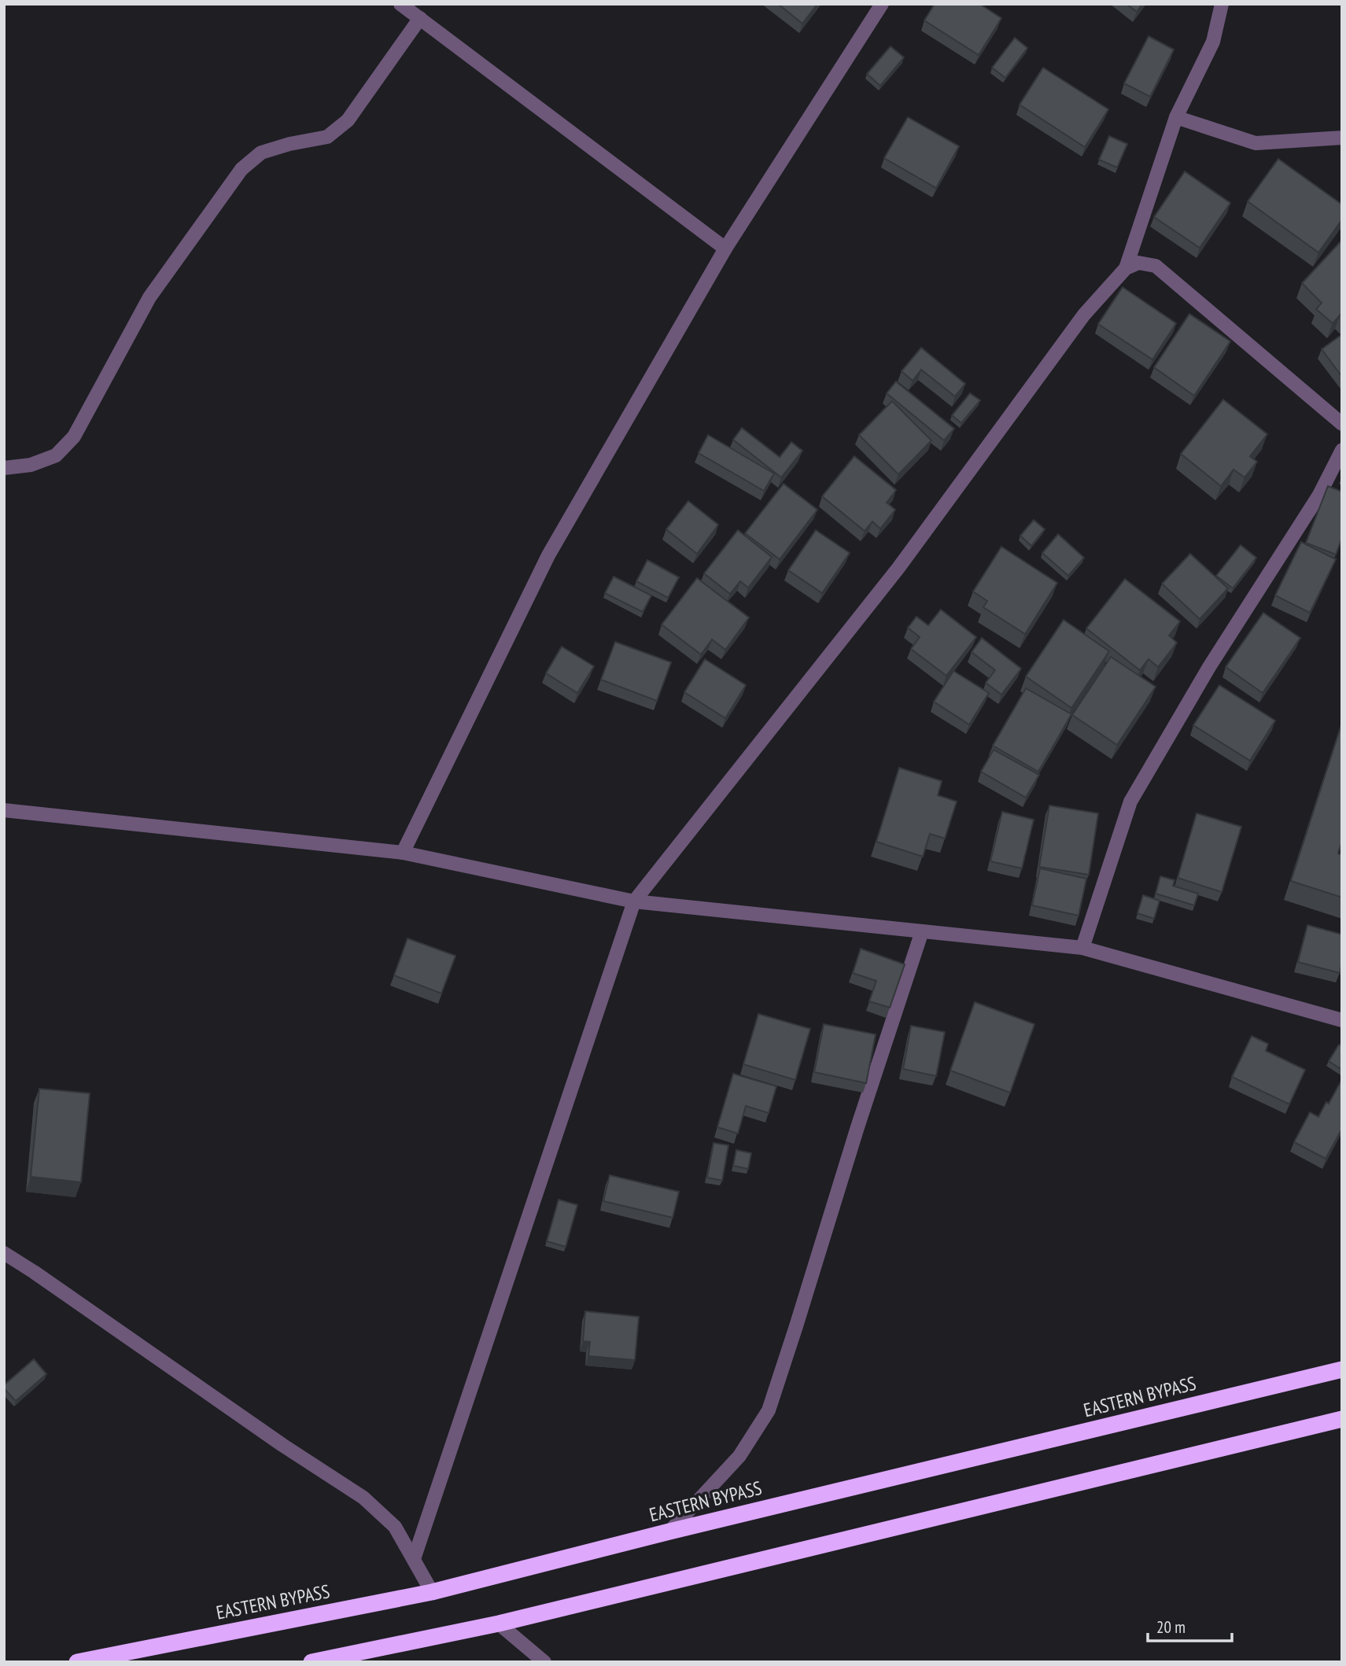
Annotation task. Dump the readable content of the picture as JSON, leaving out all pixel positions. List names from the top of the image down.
{
  "streets": {
    "highway": ["EASTERN BYPASS"]
  },
  "scale_bar": "20 m"
}
